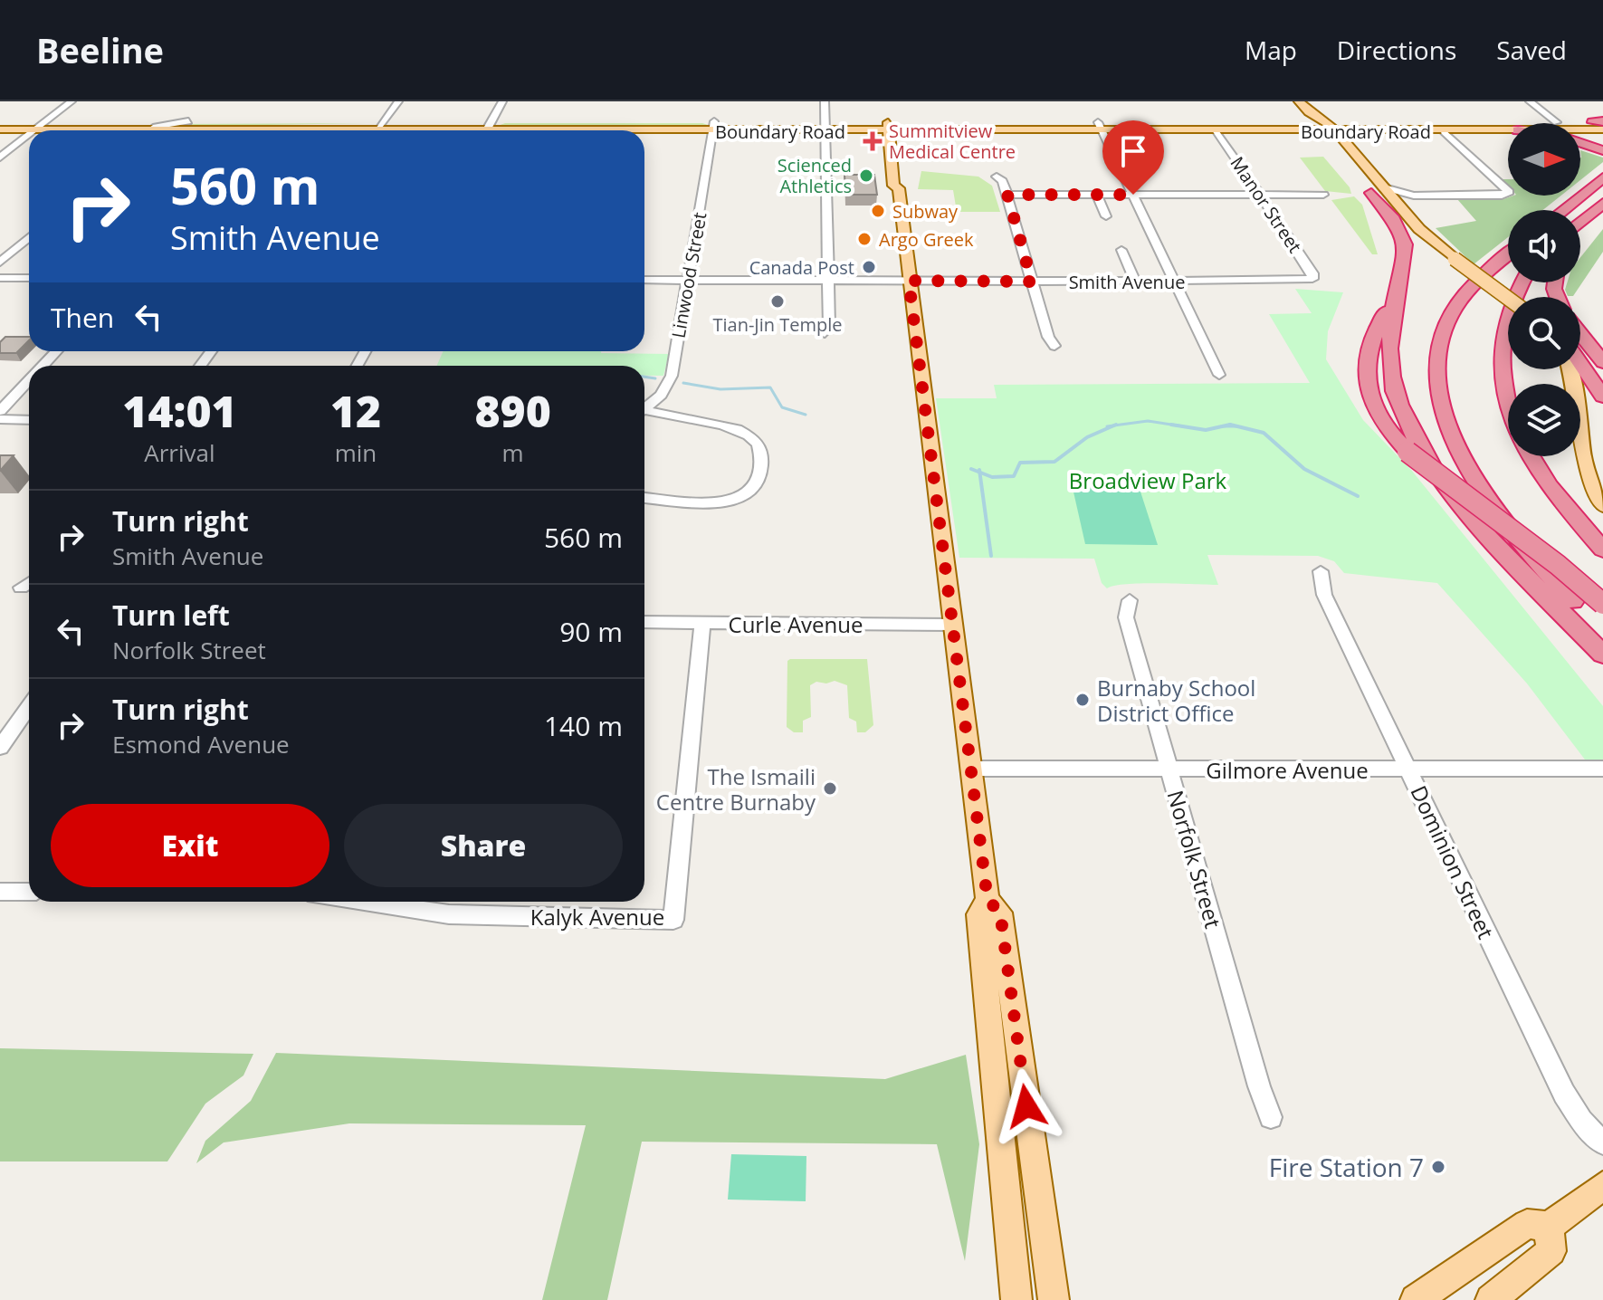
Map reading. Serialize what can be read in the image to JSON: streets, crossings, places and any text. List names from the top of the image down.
{
  "streets": {
    "main road": ["Boundary Road"],
    "street": [
      "Manor Street",
      "Linwood Street",
      "Smith Avenue",
      "Curle Avenue",
      "Gilmore Avenue",
      "Norfolk Street",
      "Dominion Street",
      "Kalyk Avenue"
    ]
  },
  "crossings": [
    ["Boundary Road", "Manor Street"],
    ["Boundary Road", "Linwood Street"],
    ["Manor Street", "Smith Avenue"],
    ["Linwood Street", "Smith Avenue"],
    ["Curle Avenue", "Kalyk Avenue"],
    ["Gilmore Avenue", "Norfolk Street"],
    ["Gilmore Avenue", "Dominion Street"]
  ],
  "parks": ["Broadview Park"],
  "places": {
    "health": ["Summitview Medical Centre"],
    "other": [
      "Scienced Athletics",
      "Subway",
      "Argo Greek",
      "Canada Post",
      "Tian-Jin Temple",
      "Burnaby School District Office",
      "The Ismaili Centre Burnaby",
      "Fire Station 7"
    ]
  },
  "north": "right",
  "page": {
    "header": "Beeline",
    "nav": ["Map", "Directions", "Saved"],
    "turn": ["560 m", "Smith Avenue"],
    "then": "Then",
    "eta": [
      "14:01",
      "Arrival",
      "12",
      "min",
      "890",
      "m"
    ],
    "list": [
      {
        "name": "Turn right",
        "note": "Smith Avenue",
        "value": "560 m"
      },
      {
        "name": "Turn left",
        "note": "Norfolk Street",
        "value": "90 m"
      },
      {
        "name": "Turn right",
        "note": "Esmond Avenue",
        "value": "140 m"
      }
    ],
    "buttons": ["Exit", "Share"]
  }
}
